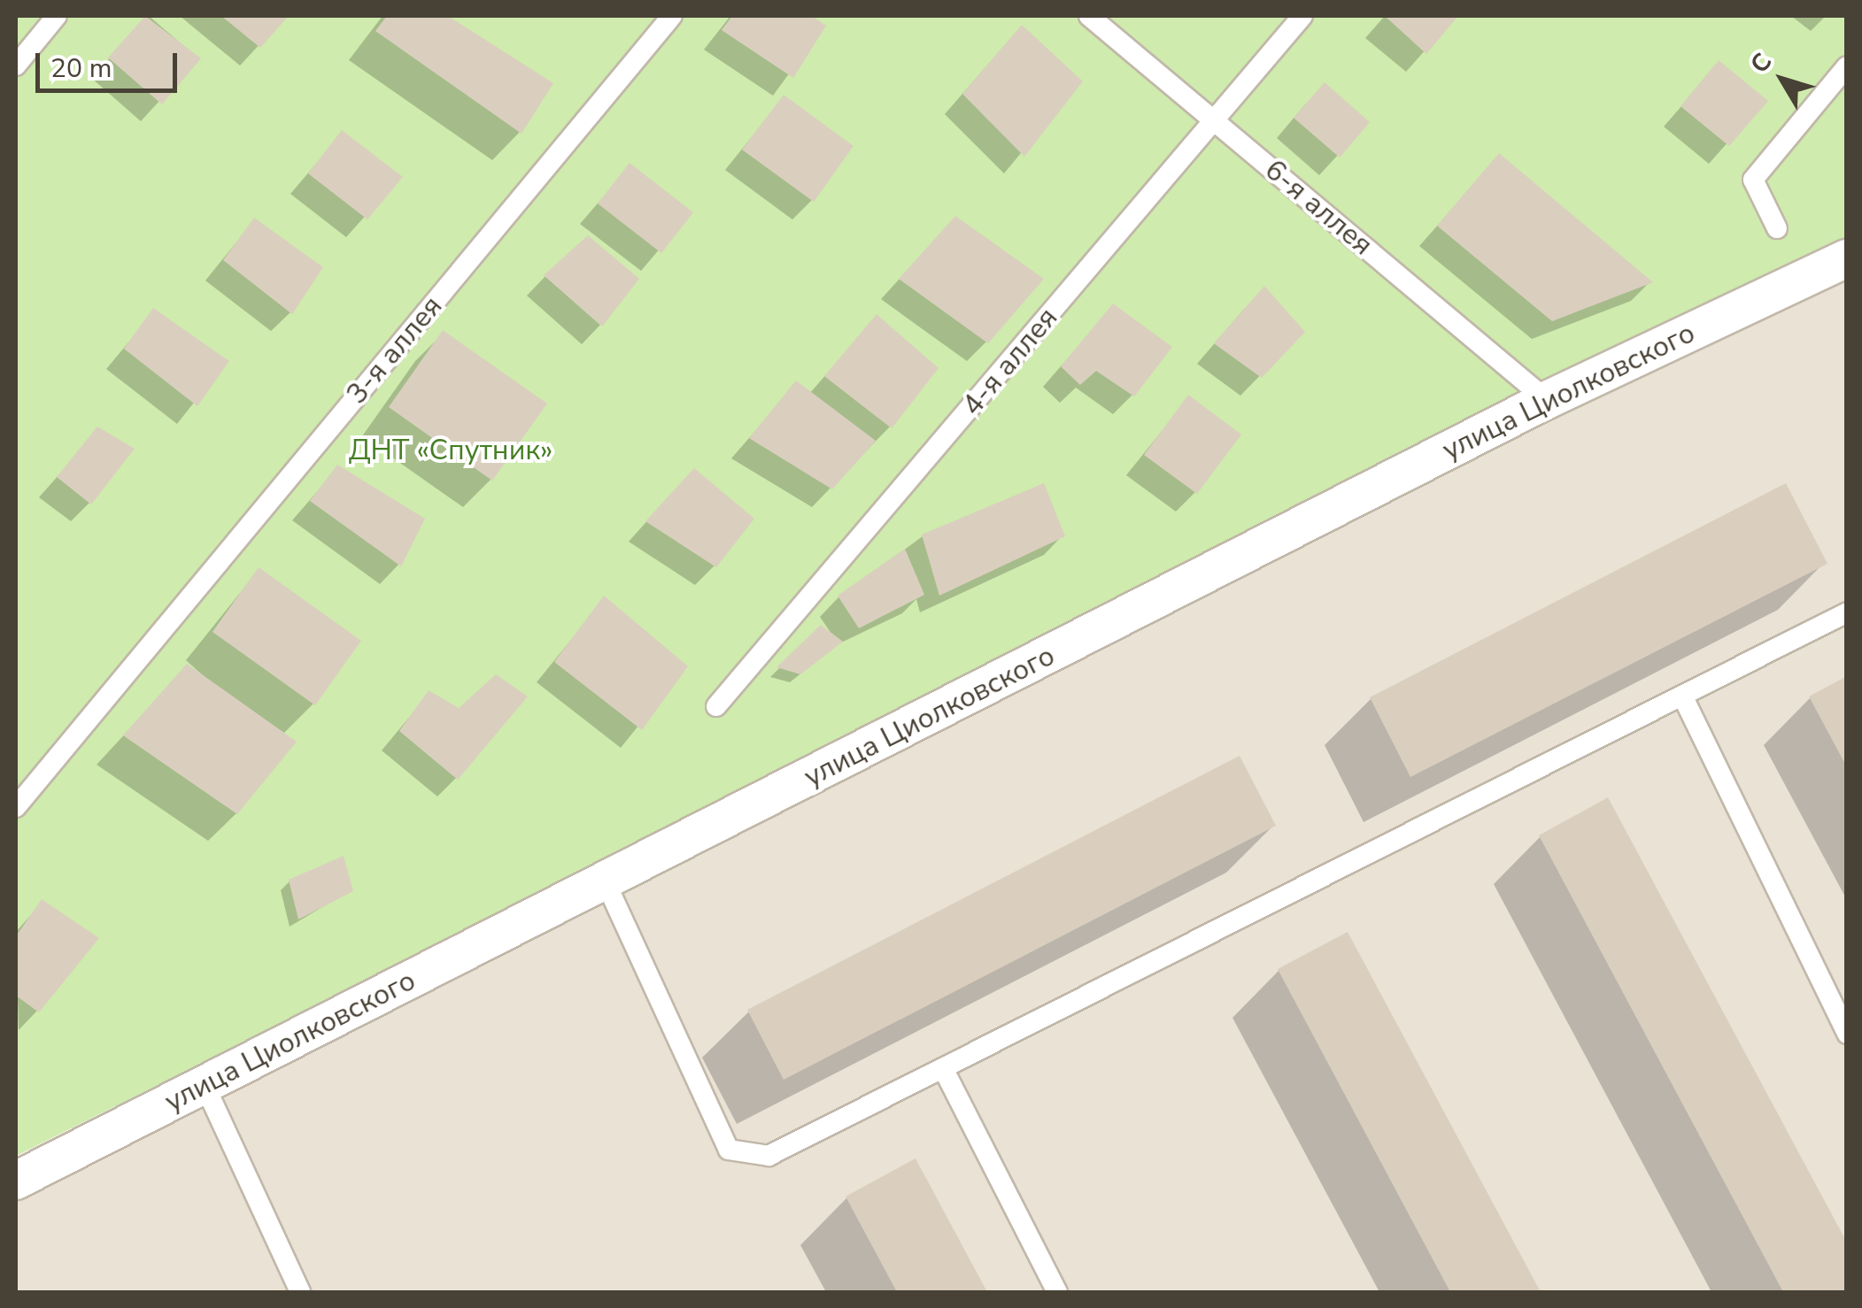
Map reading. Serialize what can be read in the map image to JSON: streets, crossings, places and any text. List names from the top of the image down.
{
  "streets": {
    "street": ["улица Циолковского"],
    "lane": ["6-я аллея", "3-я аллея", "4-я аллея"]
  },
  "crossings": [
    ["6-я аллея", "4-я аллея"],
    ["6-я аллея", "улица Циолковского"]
  ],
  "parks": ["ДНТ «Спутник»"],
  "scale_bar": "20 m",
  "north": "top left"
}
